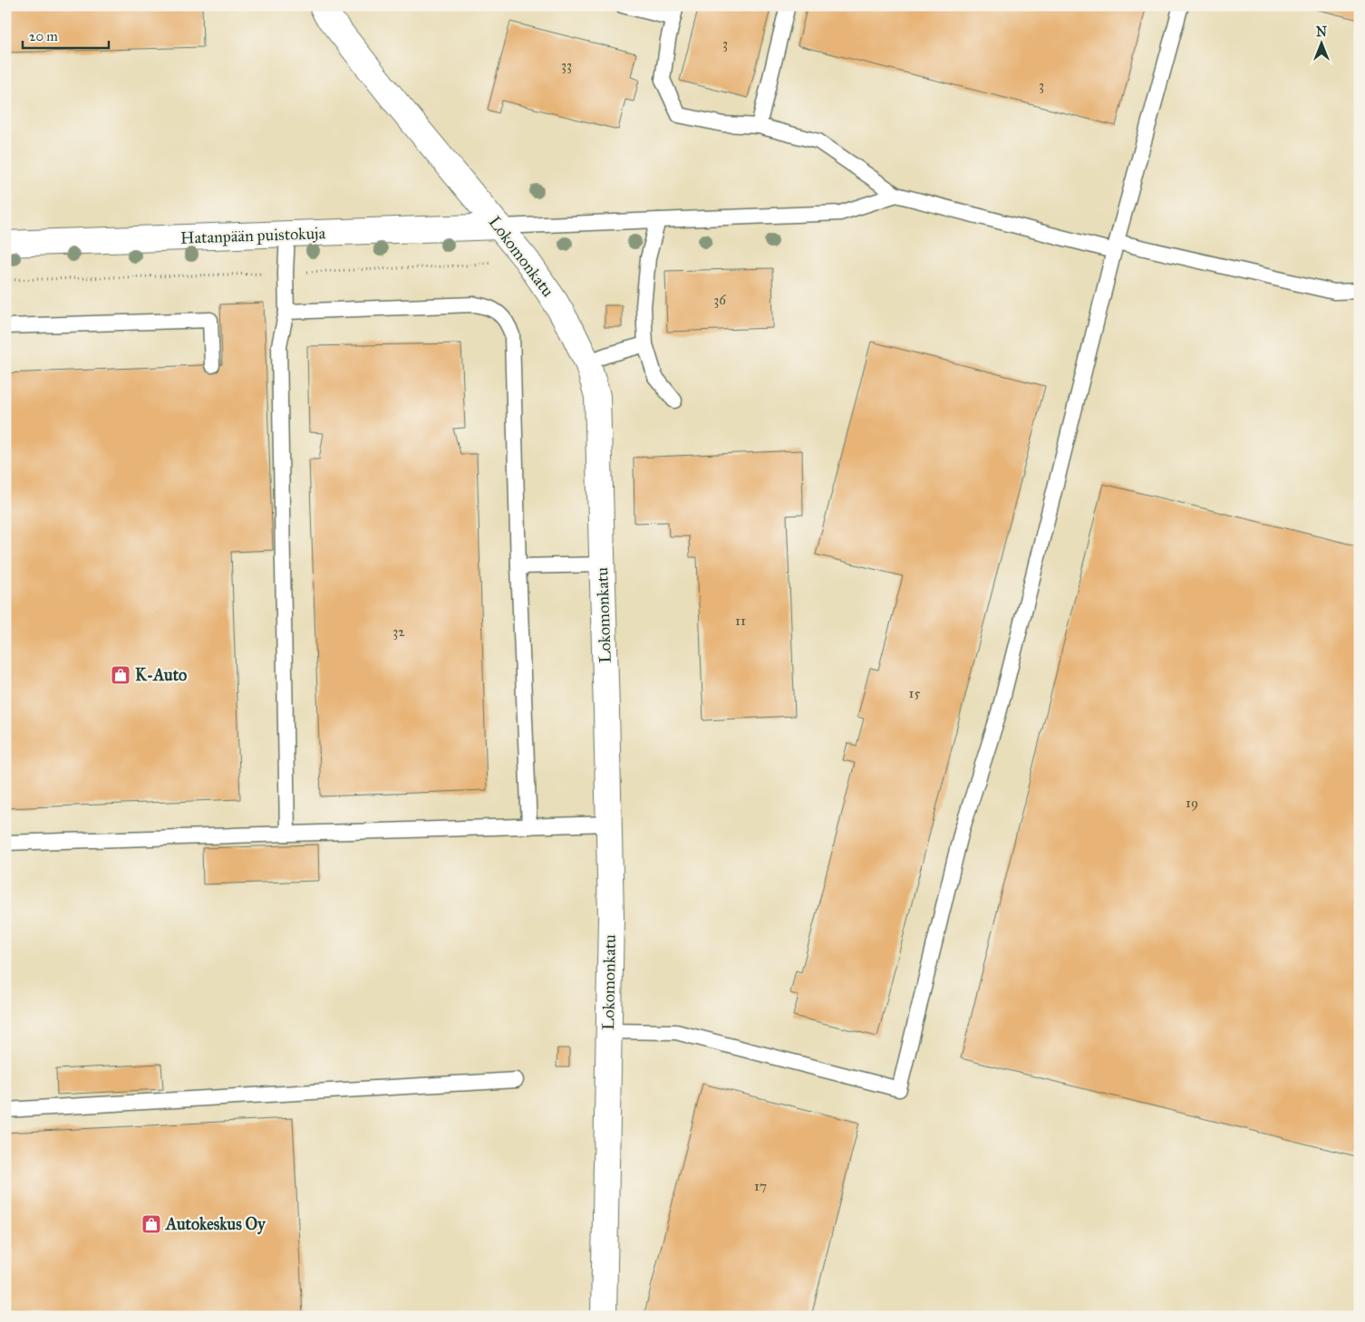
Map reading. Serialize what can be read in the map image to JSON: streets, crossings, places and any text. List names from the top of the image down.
{
  "streets": {
    "street": ["Hatanpään puistokuja", "Lokomonkatu"]
  },
  "crossings": [
    ["Hatanpään puistokuja", "Lokomonkatu"]
  ],
  "places": {
    "shop": ["K-Auto", "Autokeskus Oy"]
  },
  "house_numbers": [
    "3",
    "33",
    "3",
    "36",
    "11",
    "32",
    "15",
    "19",
    "17"
  ],
  "scale_bar": "20 m",
  "north": "top"
}
